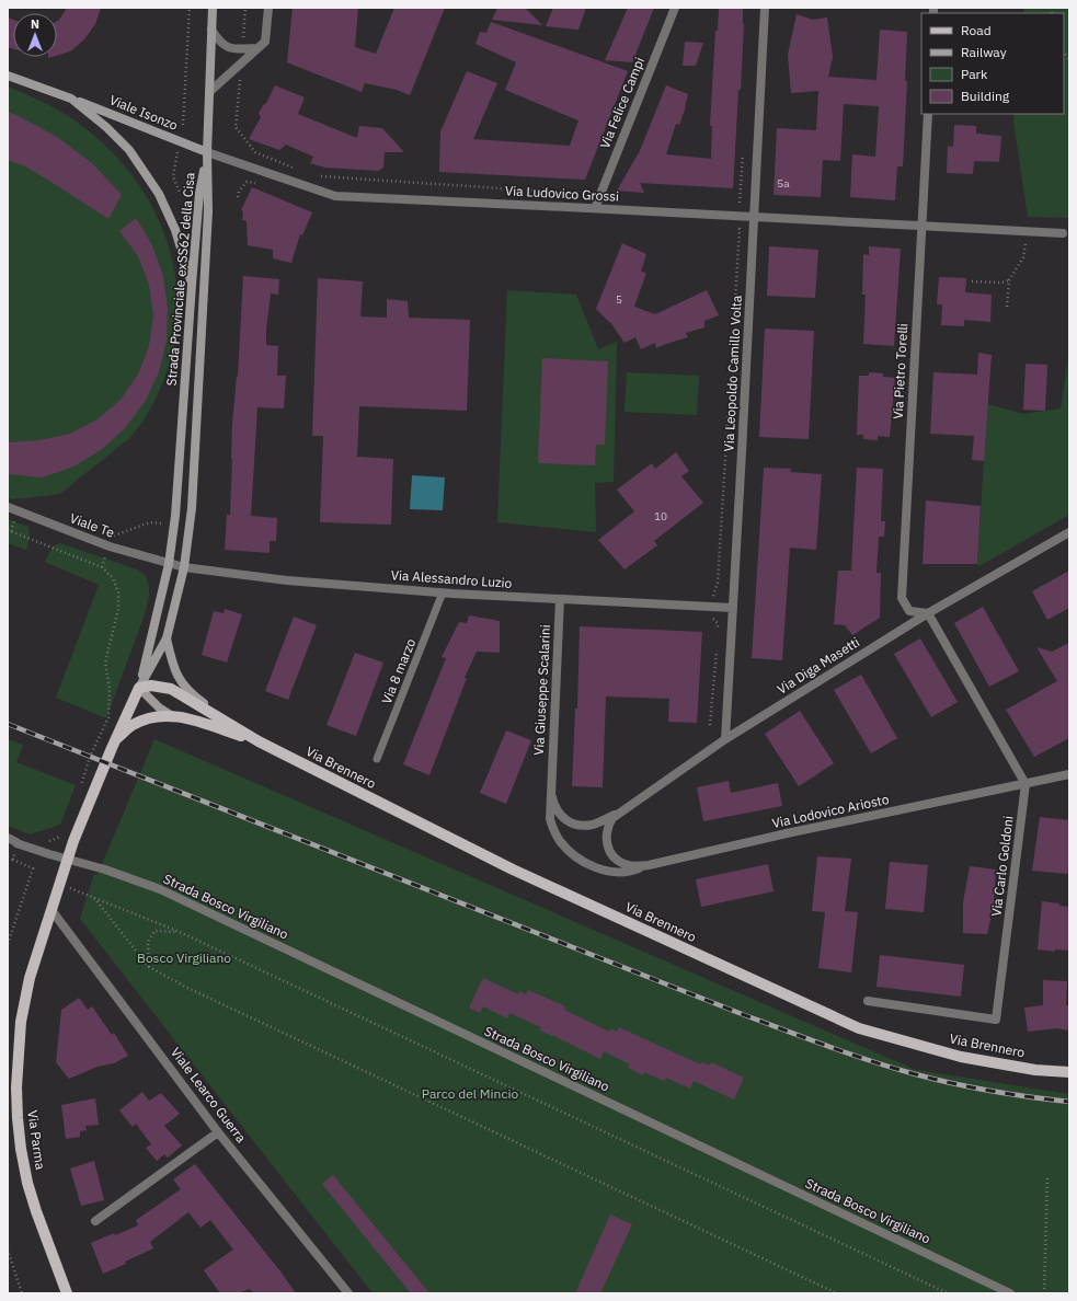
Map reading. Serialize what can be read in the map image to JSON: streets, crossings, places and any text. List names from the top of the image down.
{
  "streets": {
    "main road": [
      "Viale Isonzo",
      "Strada Provinciale exSS62 della Cisa",
      "Via Brennero",
      "Via Parma"
    ],
    "street": [
      "Via Felice Campi",
      "Via Ludovico Grossi",
      "Via Pietro Torelli",
      "Via Leopoldo Camillo Volta",
      "Viale Te",
      "Via Alessandro Luzio",
      "Via Diga Masetti",
      "Via Giuseppe Scalarini",
      "Via Lodovico Ariosto",
      "Via Carlo Goldoni",
      "Strada Bosco Virgiliano",
      "Viale Learco Guerra"
    ],
    "lane": ["Via 8 marzo"]
  },
  "crossings": [
    ["Via Felice Campi", "Via Ludovico Grossi"],
    ["Viale Isonzo", "Via Ludovico Grossi"],
    ["Viale Isonzo", "Strada Provinciale exSS62 della Cisa"],
    ["Via Ludovico Grossi", "Strada Provinciale exSS62 della Cisa"],
    ["Via Ludovico Grossi", "Via Pietro Torelli"],
    ["Via Ludovico Grossi", "Via Leopoldo Camillo Volta"],
    ["Strada Provinciale exSS62 della Cisa", "Viale Te"],
    ["Strada Provinciale exSS62 della Cisa", "Via Alessandro Luzio"],
    ["Strada Provinciale exSS62 della Cisa", "Via Brennero"],
    ["Strada Provinciale exSS62 della Cisa", "Via Parma"],
    ["Via Pietro Torelli", "Via Diga Masetti"],
    ["Via Leopoldo Camillo Volta", "Via Alessandro Luzio"],
    ["Via Leopoldo Camillo Volta", "Via Diga Masetti"],
    ["Viale Te", "Via Alessandro Luzio"],
    ["Via Alessandro Luzio", "Via 8 marzo"],
    ["Via Alessandro Luzio", "Via Giuseppe Scalarini"],
    ["Via Diga Masetti", "Via Lodovico Ariosto"],
    ["Via Brennero", "Via Parma"],
    ["Via Lodovico Ariosto", "Via Carlo Goldoni"],
    ["Strada Bosco Virgiliano", "Via Parma"],
    ["Viale Learco Guerra", "Via Parma"]
  ],
  "parks": ["Bosco Virgiliano", "Parco del Mincio"],
  "house_numbers": ["5a", "5", "10"],
  "legend": [
    "Road",
    "Railway",
    "Park",
    "Building"
  ],
  "north": "top"
}
